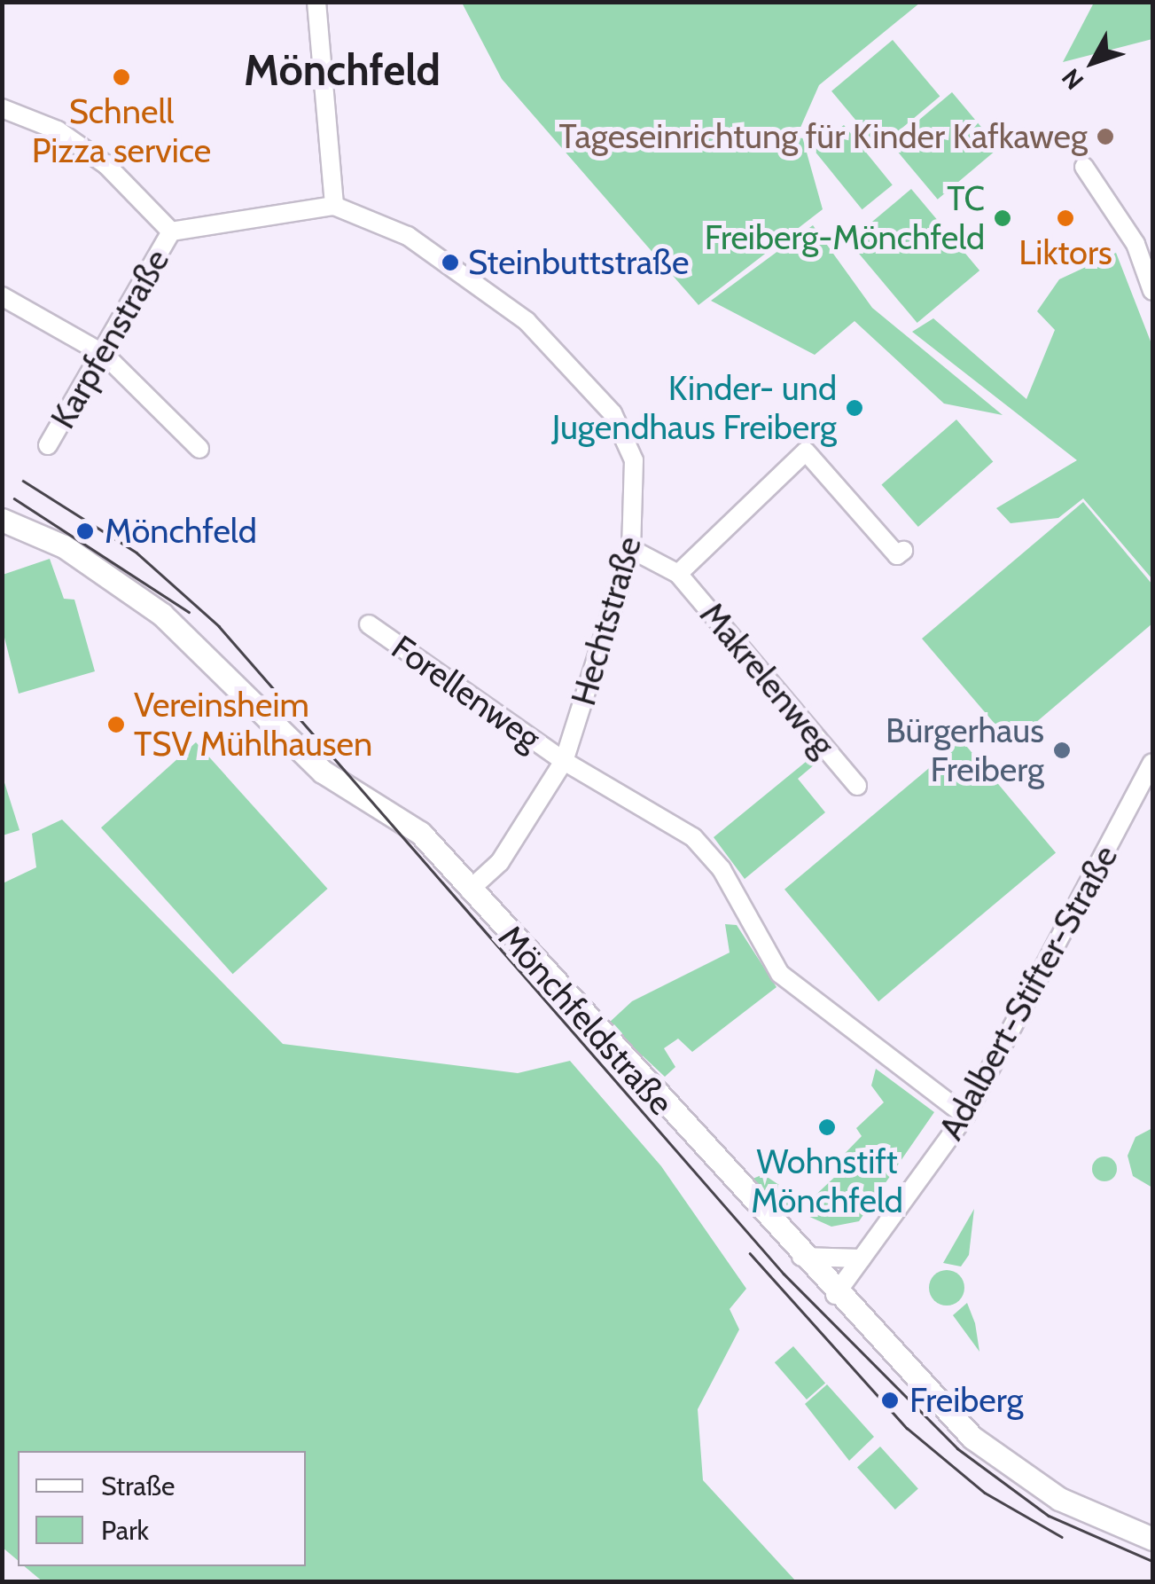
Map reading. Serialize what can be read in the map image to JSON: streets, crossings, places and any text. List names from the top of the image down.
{
  "streets": {
    "main road": ["Mönchfeldstraße"],
    "street": [
      "Karpfenstraße",
      "Hechtstraße",
      "Makrelenweg",
      "Forellenweg",
      "Adalbert-Stifter-Straße"
    ]
  },
  "crossings": [
    ["Hechtstraße", "Makrelenweg"],
    ["Hechtstraße", "Forellenweg"],
    ["Hechtstraße", "Mönchfeldstraße"],
    ["Forellenweg", "Adalbert-Stifter-Straße"],
    ["Adalbert-Stifter-Straße", "Mönchfeldstraße"]
  ],
  "districts": ["Mönchfeld"],
  "places": [
    "Schnell Pizza service",
    "Tageseinrichtung für Kinder Kafkaweg",
    "TC Freiberg-Mönchfeld",
    "Liktors",
    "Steinbuttstraße",
    "Kinder- und Jugendhaus Freiberg",
    "Mönchfeld",
    "Vereinsheim TSV Mühlhausen",
    "Bürgerhaus Freiberg",
    "Wohnstift Mönchfeld",
    "Freiberg"
  ],
  "legend": ["Straße", "Park"],
  "north": "bottom left"
}
